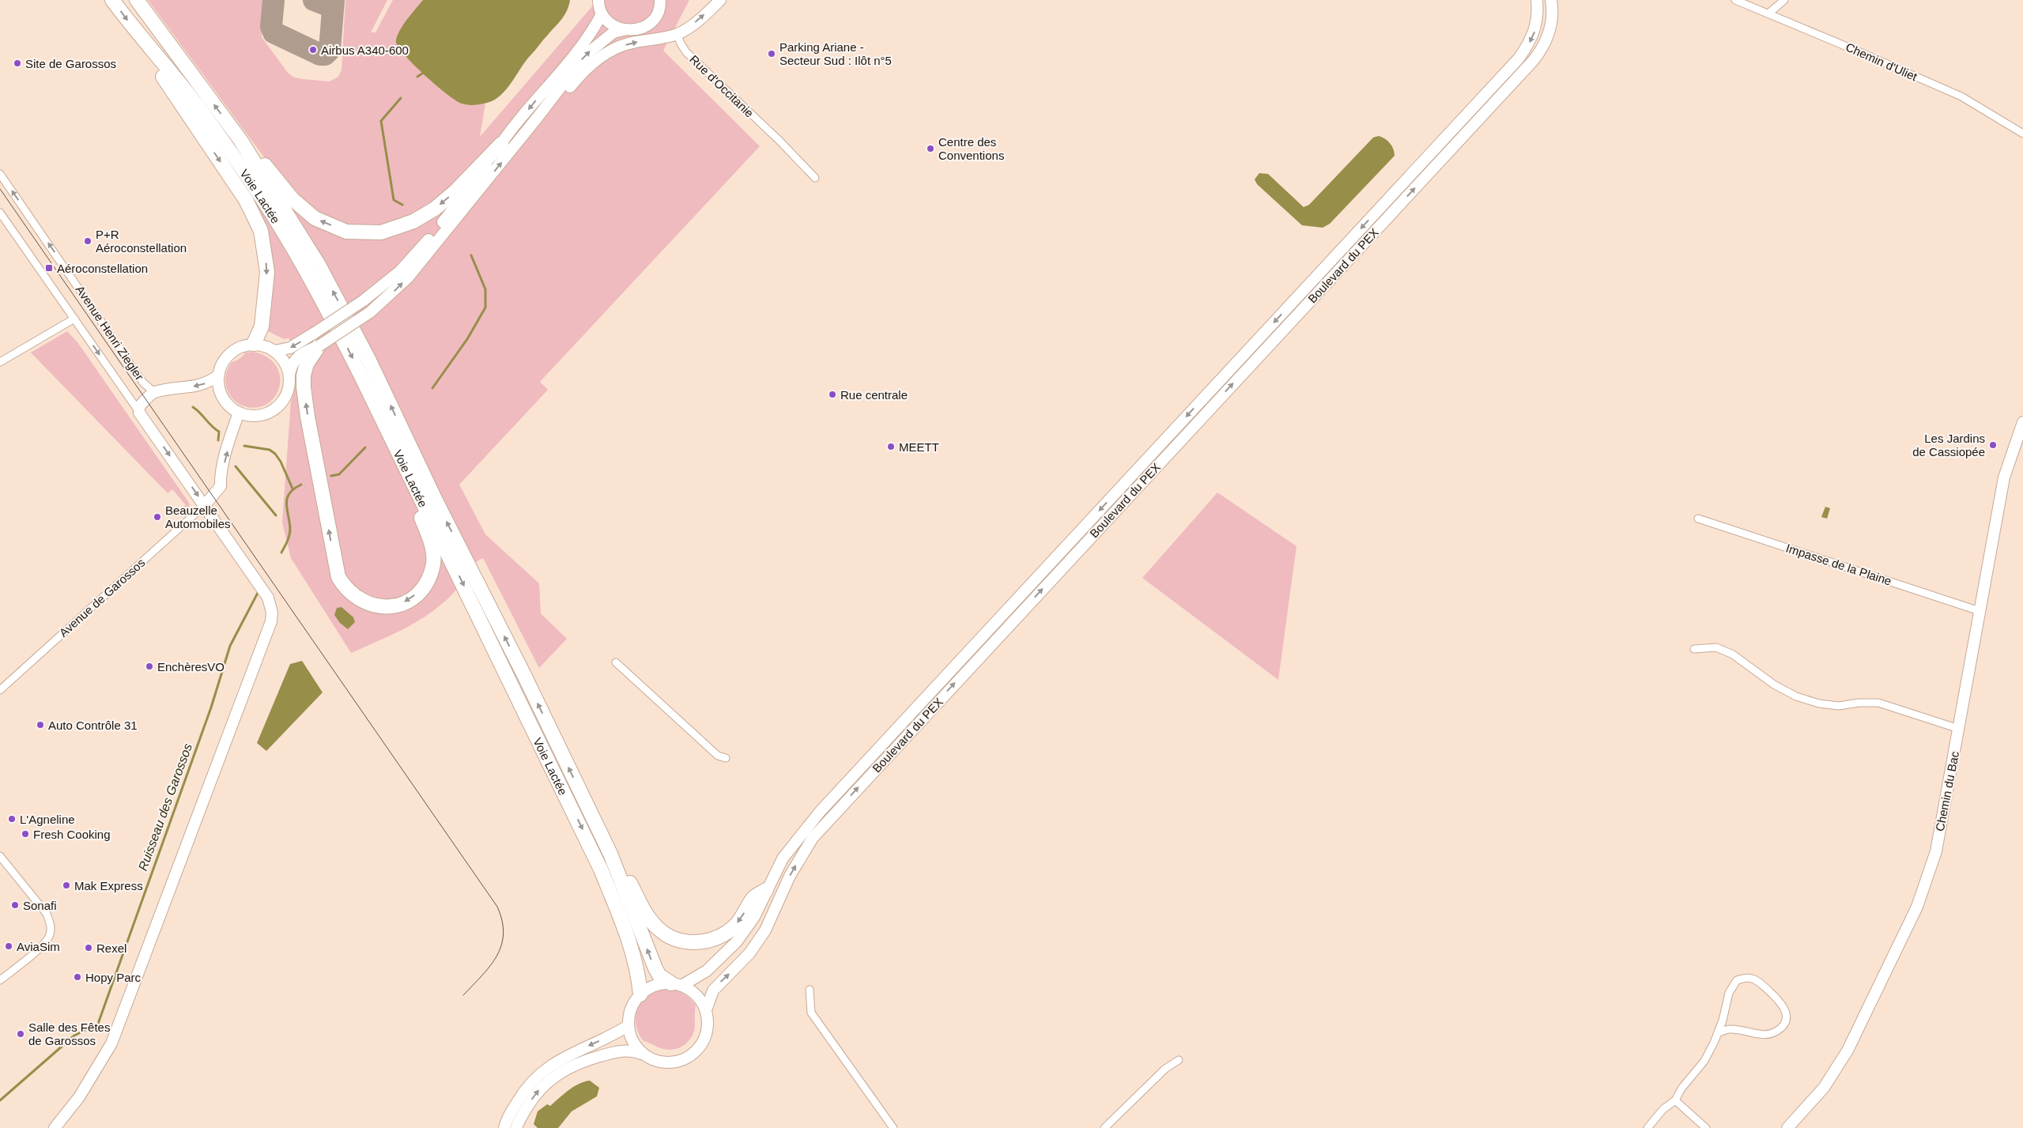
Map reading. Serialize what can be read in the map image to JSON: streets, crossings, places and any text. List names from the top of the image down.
{
  "streets": {
    "highway": ["Voie Lactée"],
    "main road": ["Boulevard du PEX", "Chemin du Bac"],
    "street": [
      "Chemin d'Uliet",
      "Rue d'Occitanie",
      "Avenue Henri Ziegler",
      "Impasse de la Plaine",
      "Avenue de Garossos"
    ]
  },
  "crossings": [
    ["Voie Lactée", "Boulevard du PEX"],
    ["Impasse de la Plaine", "Chemin du Bac"]
  ],
  "water": ["Ruisseau des Garossos"],
  "places": {
    "other": [
      "Airbus A340-600",
      "Parking Ariane - Secteur Sud : Ilôt n°5",
      "Site de Garossos",
      "Centre des Conventions",
      "P+R Aéroconstellation",
      "Rue centrale",
      "Les Jardins de Cassiopée",
      "MEETT",
      "Beauzelle Automobiles",
      "EnchèresVO",
      "Auto Contrôle 31",
      "L'Agneline",
      "Fresh Cooking",
      "Mak Express",
      "Sonafi",
      "AviaSim",
      "Rexel",
      "Hopy Parc",
      "Salle des Fêtes de Garossos"
    ],
    "transit": ["Aéroconstellation"]
  }
}
